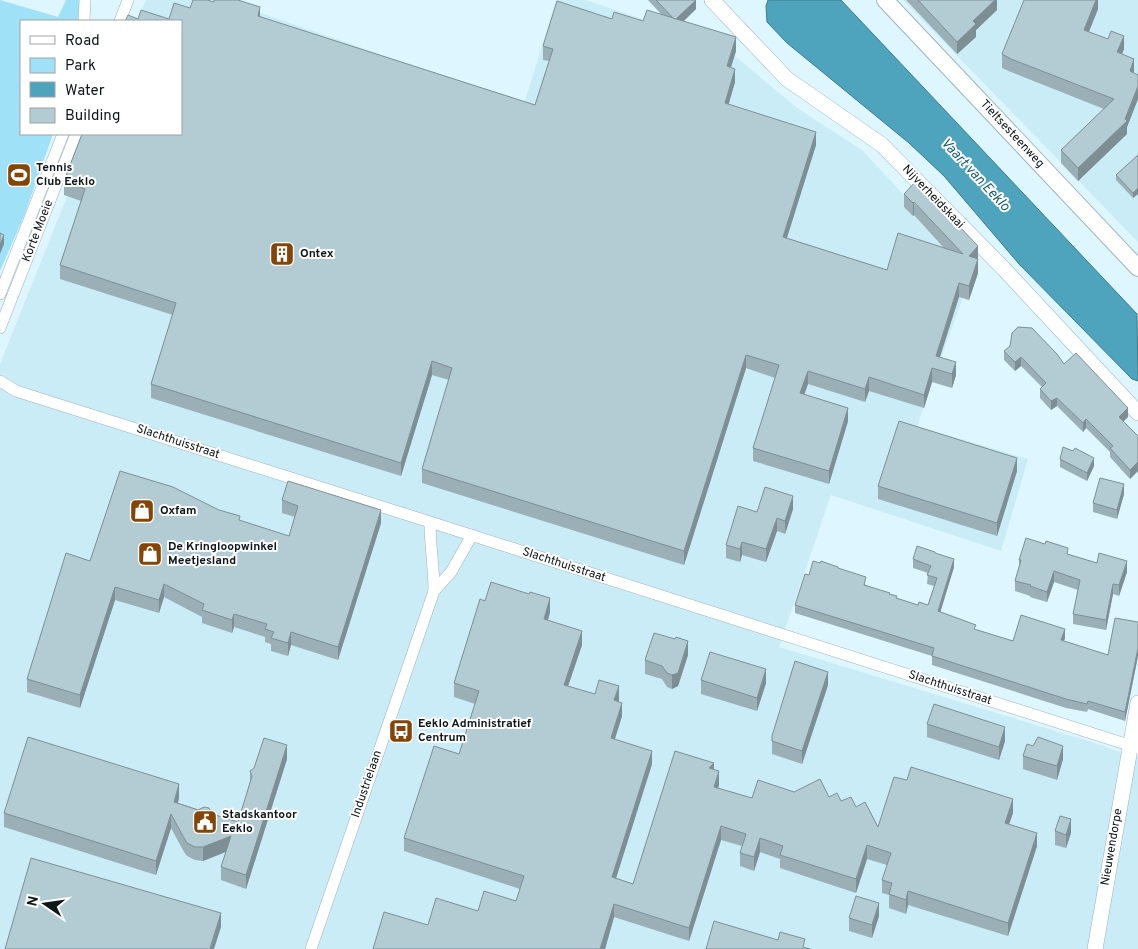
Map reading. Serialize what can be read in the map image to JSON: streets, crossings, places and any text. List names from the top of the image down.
{
  "streets": {
    "main road": ["Tieltsesteenweg"],
    "street": [
      "Nijverheidskaai",
      "Korte Moeie",
      "Slachthuisstraat",
      "Industrielaan",
      "Nieuwendorpe"
    ]
  },
  "crossings": [
    ["Slachthuisstraat", "Industrielaan"],
    ["Slachthuisstraat", "Nieuwendorpe"]
  ],
  "water": ["Vaart van Eeklo"],
  "places": {
    "sports": ["Tennis Club Eeklo"],
    "building": ["Ontex"],
    "shop": ["Oxfam", "De Kringloopwinkel Meetjesland"],
    "bus stop": ["Eeklo Administratief Centrum"],
    "public building": ["Stadskantoor Eeklo"]
  },
  "legend": [
    "Road",
    "Park",
    "Water",
    "Building"
  ],
  "north": "left"
}
